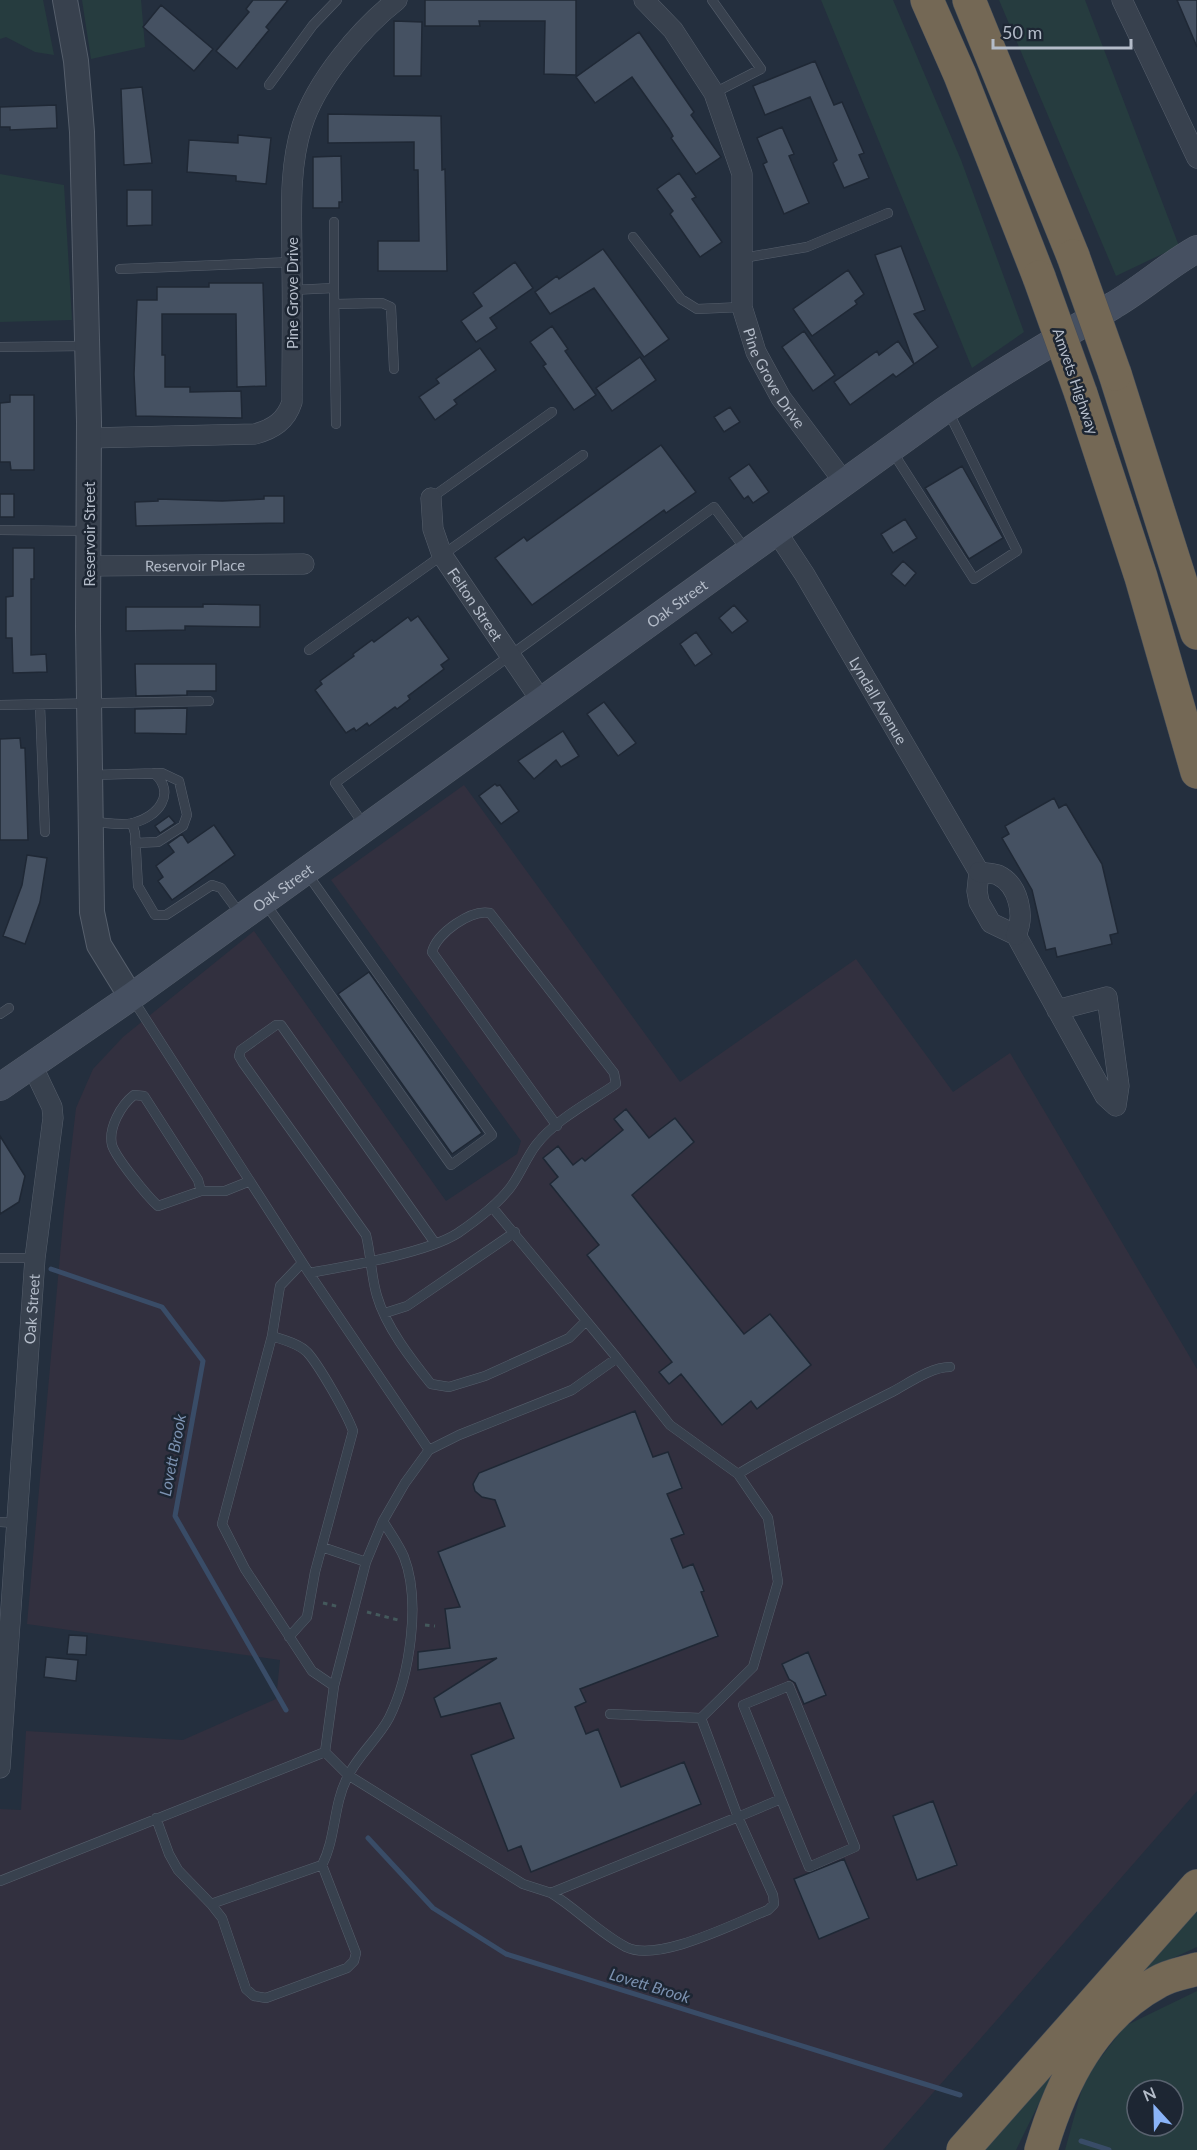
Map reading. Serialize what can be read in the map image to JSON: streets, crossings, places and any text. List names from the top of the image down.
{
  "streets": {
    "highway": ["Amvets Highway"],
    "main road": ["Oak Street"],
    "street": [
      "Pine Grove Drive",
      "Reservoir Street",
      "Reservoir Place",
      "Felton Street",
      "Lyndall Avenue"
    ]
  },
  "crossings": [
    ["Pine Grove Drive", "Reservoir Street"],
    ["Pine Grove Drive", "Oak Street"],
    ["Reservoir Street", "Reservoir Place"],
    ["Reservoir Street", "Oak Street"],
    ["Oak Street", "Felton Street"],
    ["Oak Street", "Lyndall Avenue"]
  ],
  "water": ["Lovett Brook"],
  "scale_bar": "50 m",
  "north": "top"
}
